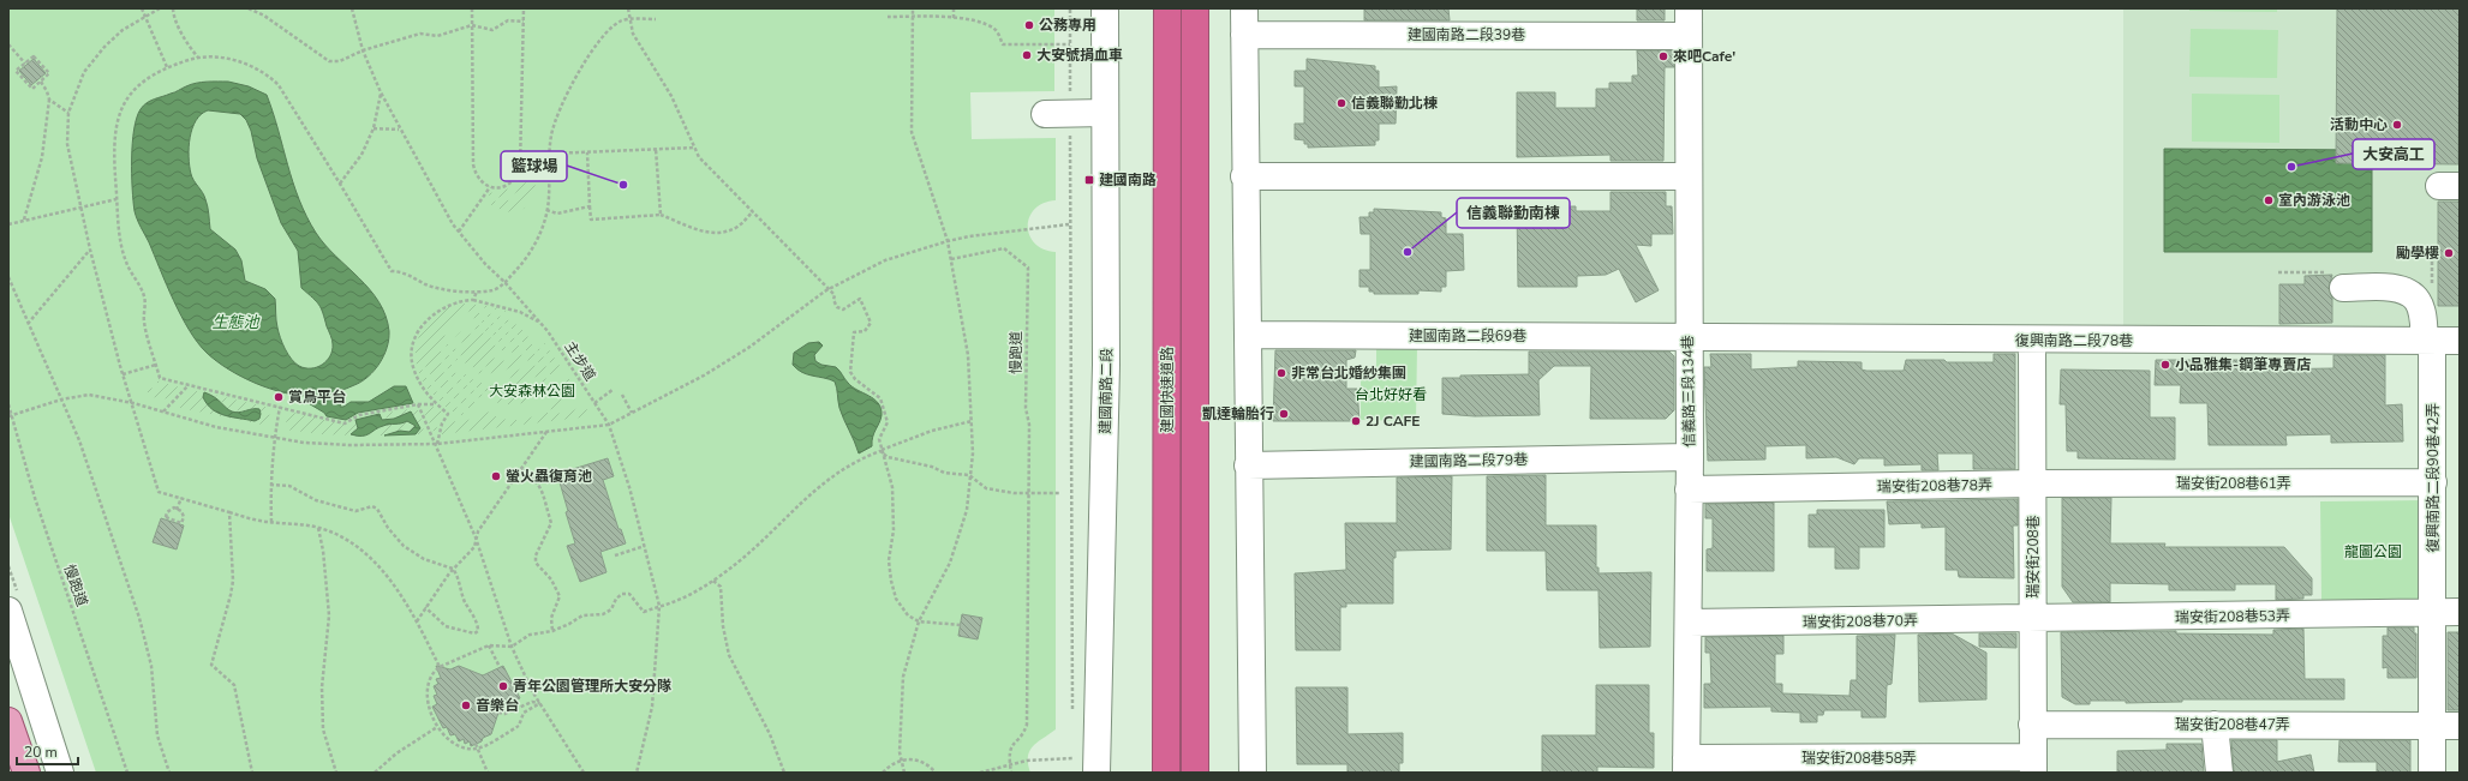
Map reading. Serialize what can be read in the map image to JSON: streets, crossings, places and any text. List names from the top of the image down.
{
  "streets": {
    "highway": ["建國快速道路"],
    "street": [
      "建國南路二段39巷",
      "建國南路二段69巷",
      "復興南路二段78巷",
      "建國南路二段",
      "信義路三段134巷",
      "建國南路二段79巷",
      "復興南路二段90巷42弄",
      "瑞安街208巷61弄",
      "瑞安街208巷78弄",
      "瑞安街208巷",
      "瑞安街208巷53弄",
      "瑞安街208巷70弄",
      "瑞安街208巷47弄",
      "瑞安街208巷58弄"
    ],
    "path": ["慢跑道", "主步道"]
  },
  "crossings": [
    ["建國南路二段39巷", "信義路三段134巷"],
    ["建國南路二段69巷", "復興南路二段78巷"],
    ["建國南路二段69巷", "信義路三段134巷"],
    ["復興南路二段78巷", "信義路三段134巷"],
    ["復興南路二段78巷", "復興南路二段90巷42弄"],
    ["復興南路二段78巷", "瑞安街208巷"],
    ["信義路三段134巷", "建國南路二段79巷"],
    ["信義路三段134巷", "瑞安街208巷78弄"],
    ["信義路三段134巷", "瑞安街208巷70弄"],
    ["信義路三段134巷", "瑞安街208巷58弄"],
    ["復興南路二段90巷42弄", "瑞安街208巷61弄"],
    ["復興南路二段90巷42弄", "瑞安街208巷53弄"],
    ["復興南路二段90巷42弄", "瑞安街208巷47弄"],
    ["瑞安街208巷61弄", "瑞安街208巷78弄"],
    ["瑞安街208巷61弄", "瑞安街208巷"],
    ["瑞安街208巷78弄", "瑞安街208巷"],
    ["瑞安街208巷", "瑞安街208巷53弄"],
    ["瑞安街208巷", "瑞安街208巷70弄"],
    ["瑞安街208巷", "瑞安街208巷47弄"],
    ["瑞安街208巷", "瑞安街208巷58弄"],
    ["瑞安街208巷53弄", "瑞安街208巷70弄"]
  ],
  "water": ["生態池"],
  "parks": ["大安森林公園", "台北好好看", "龍圖公園"],
  "places": {
    "other": [
      "公務專用",
      "大安號捐血車",
      "來吧Cafe'",
      "信義聯勤北棟",
      "活動中心",
      "大安高工",
      "籃球場",
      "室內游泳池",
      "信義聯勤南棟",
      "勵學樓",
      "小品雅集-鋼筆專賣店",
      "非常台北婚紗集團",
      "賞鳥平台",
      "凱達輪胎行",
      "2J CAFE",
      "螢火蟲復育池",
      "青年公園管理所大安分隊",
      "音樂台"
    ],
    "transit": ["建國南路"]
  },
  "scale_bar": "20 m"
}
